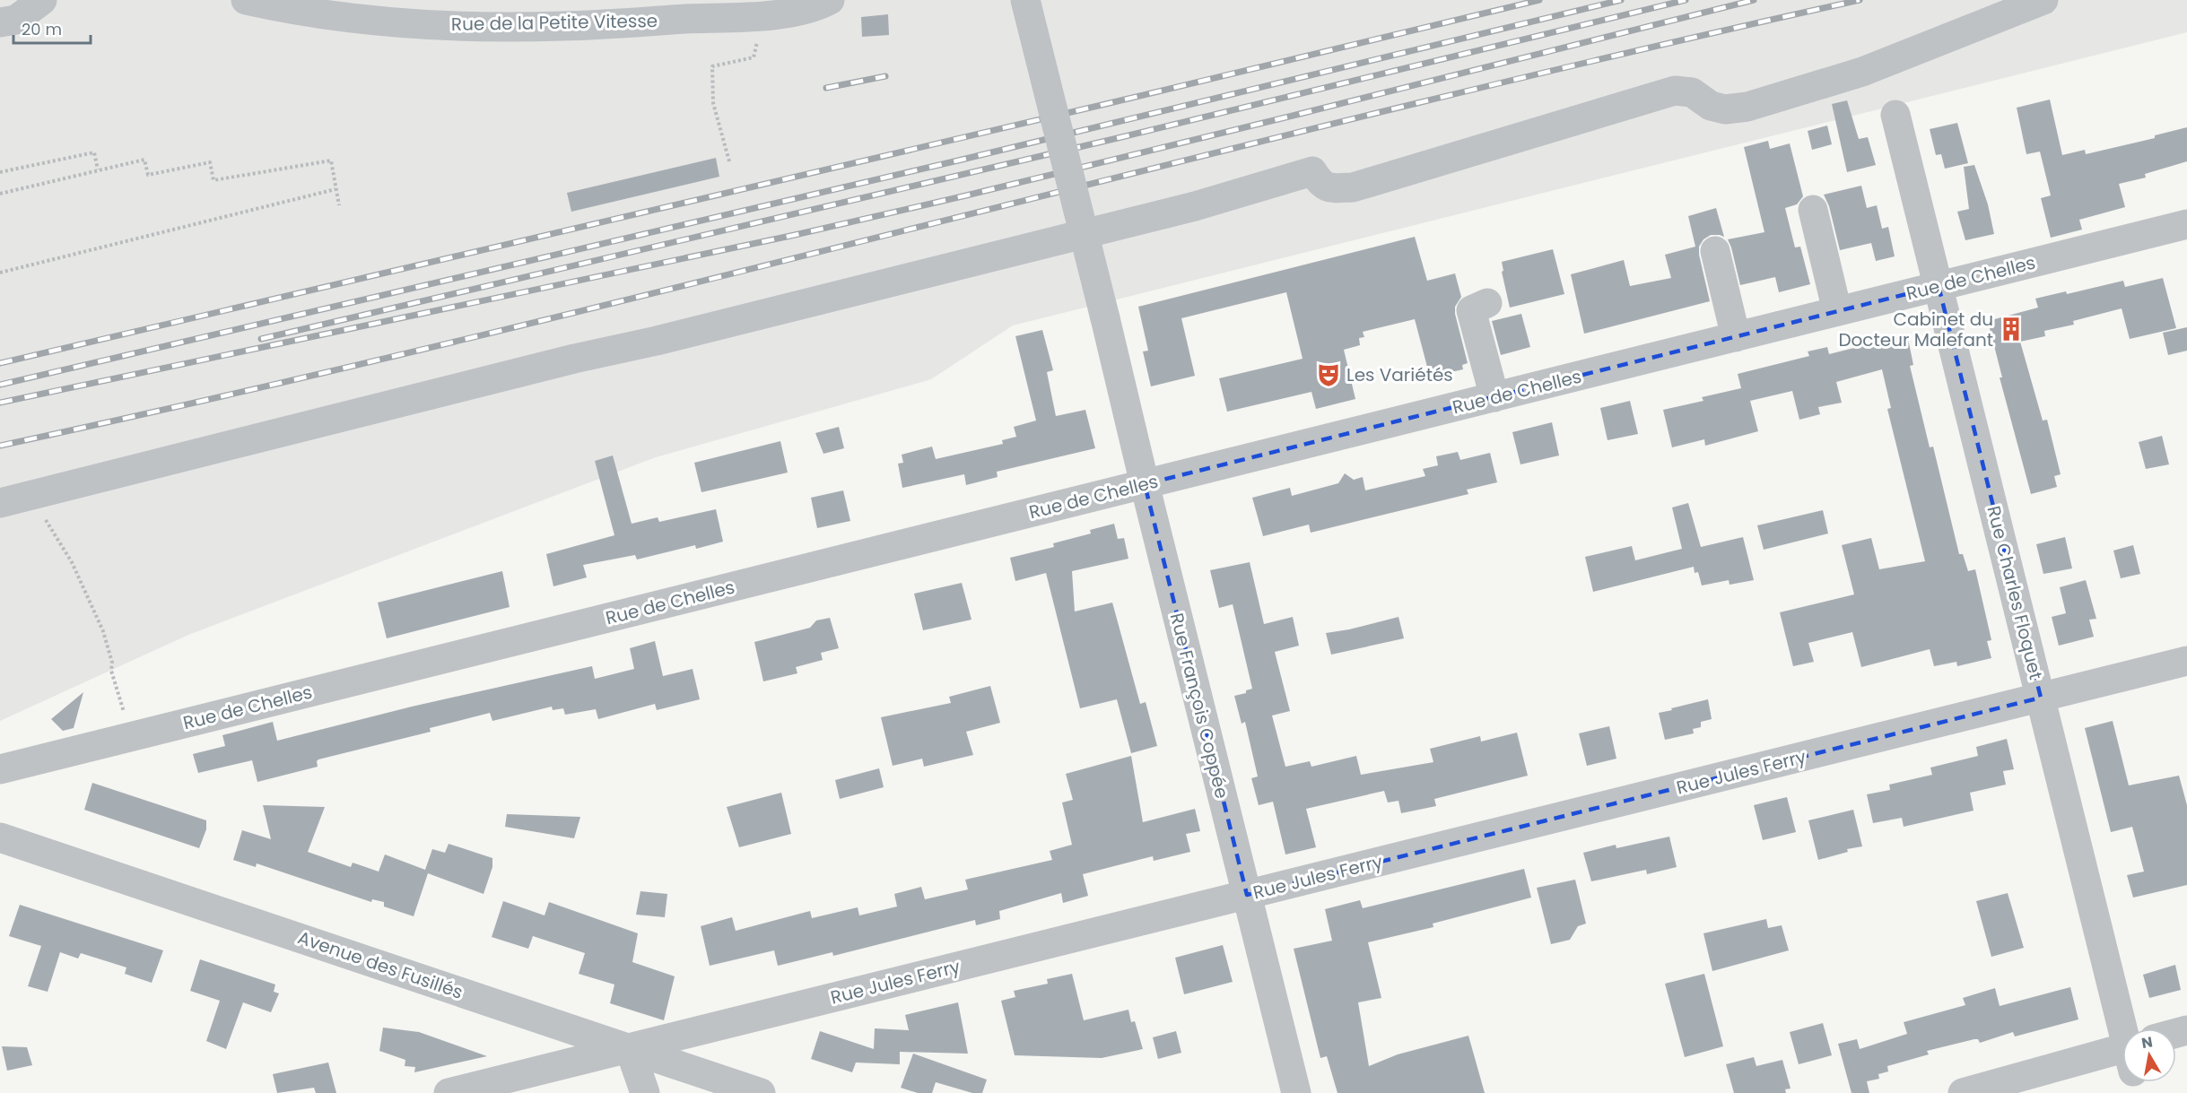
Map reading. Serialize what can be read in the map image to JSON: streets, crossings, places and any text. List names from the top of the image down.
{
  "streets": {
    "street": [
      "Rue de la Petite Vitesse",
      "Rue de Chelles",
      "Rue Charles Floquet",
      "Rue François Coppée",
      "Rue Jules Ferry",
      "Avenue des Fusillés"
    ]
  },
  "crossings": [
    ["Rue de Chelles", "Rue Charles Floquet"],
    ["Rue de Chelles", "Rue François Coppée"],
    ["Rue Charles Floquet", "Rue Jules Ferry"],
    ["Rue François Coppée", "Rue Jules Ferry"],
    ["Rue Jules Ferry", "Avenue des Fusillés"]
  ],
  "places": {
    "building": ["Cabinet du Docteur Malefant"],
    "theatre": ["Les Variétés"]
  },
  "scale_bar": "20 m",
  "north": "top"
}
